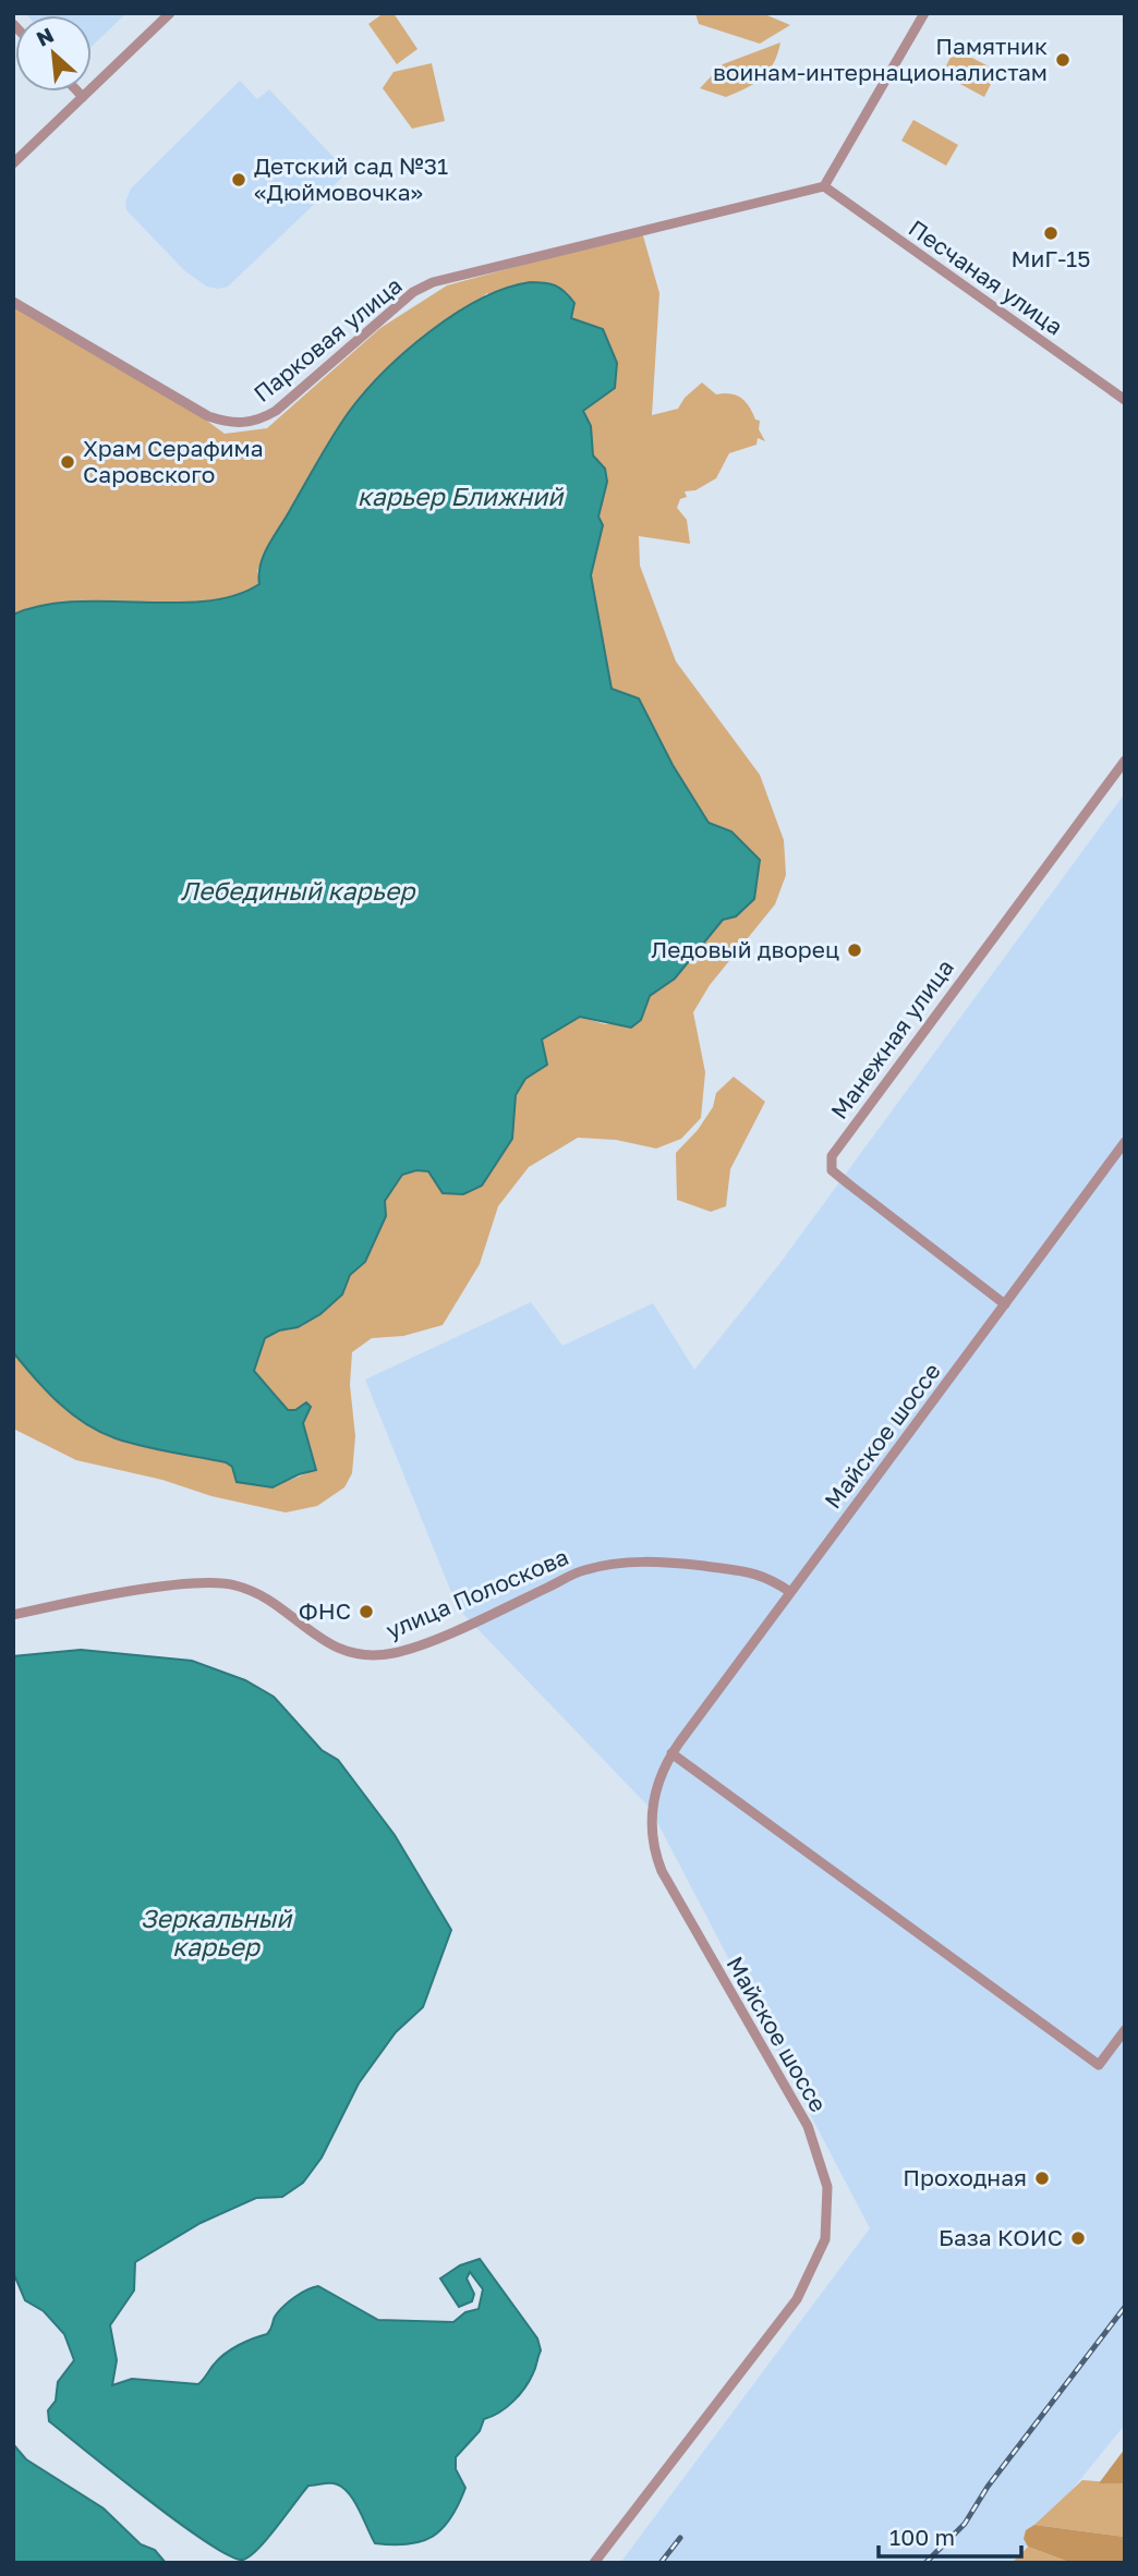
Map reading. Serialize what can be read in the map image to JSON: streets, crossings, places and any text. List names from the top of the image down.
{
  "streets": {
    "street": [
      "Песчаная улица",
      "Парковая улица",
      "Манежная улица",
      "Майское шоссе",
      "улица Полоскова"
    ]
  },
  "crossings": [
    ["Песчаная улица", "Парковая улица"],
    ["Манежная улица", "Майское шоссе"],
    ["Майское шоссе", "улица Полоскова"]
  ],
  "water": ["карьер Ближний", "Лебединый карьер", "Зеркальный карьер"],
  "places": [
    "Памятник воинам-интернационалистам",
    "Детский сад №31 «Дюймовочка»",
    "МиГ-15",
    "Храм Серафима Саровского",
    "Ледовый дворец",
    "ФНС",
    "Проходная",
    "База КОИС"
  ],
  "scale_bar": "100 m",
  "north": "top left"
}
